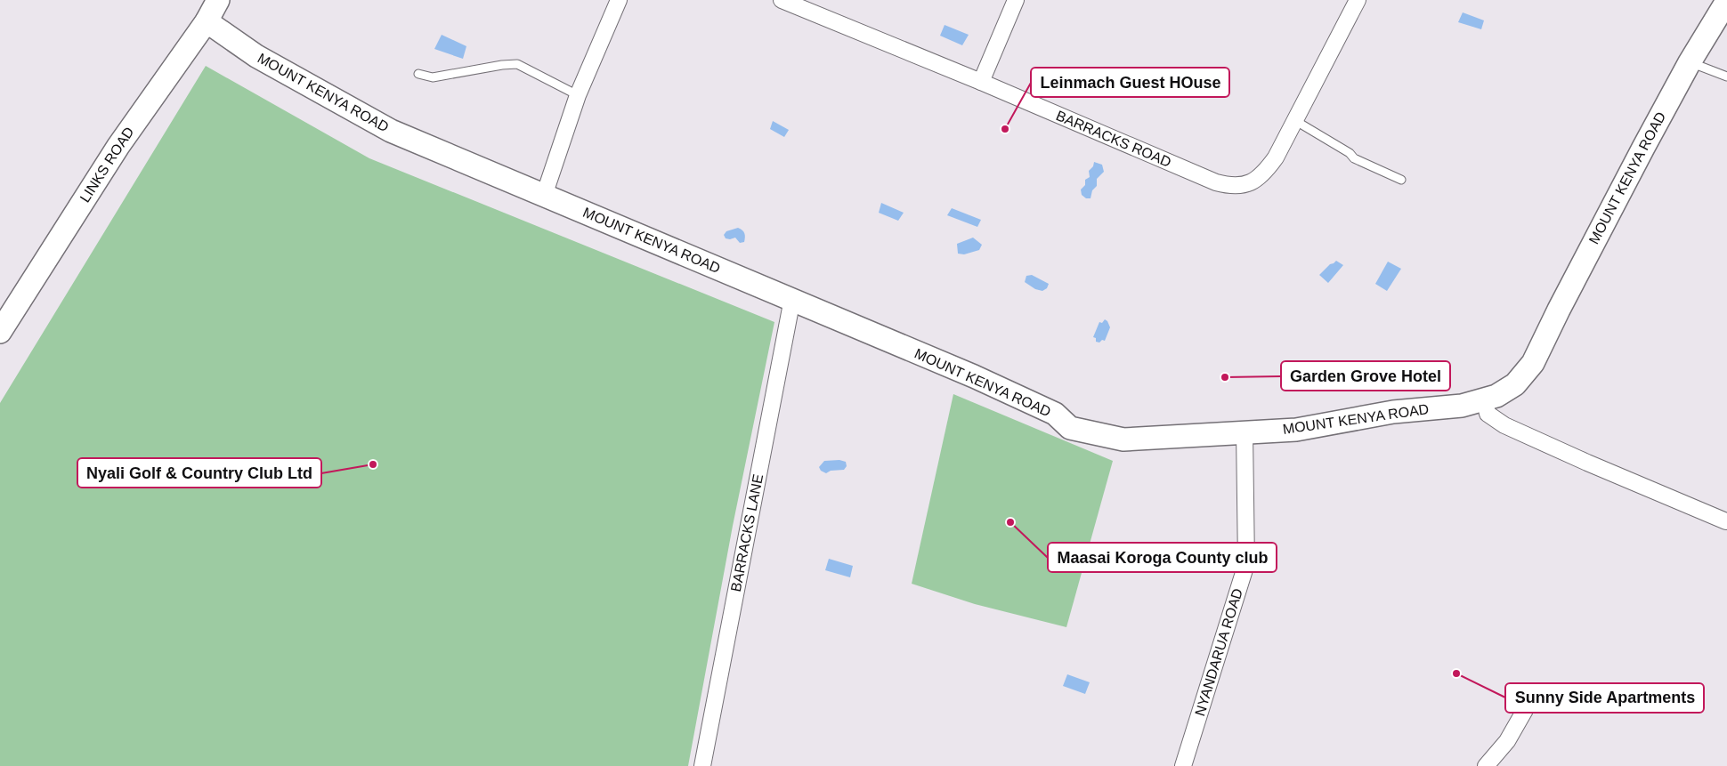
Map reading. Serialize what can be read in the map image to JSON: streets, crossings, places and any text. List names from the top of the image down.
{
  "streets": {
    "main road": ["MOUNT KENYA ROAD", "LINKS ROAD"],
    "street": ["BARRACKS ROAD", "BARRACKS LANE", "NYANDARUA ROAD"]
  },
  "crossings": [
    ["MOUNT KENYA ROAD", "LINKS ROAD"],
    ["MOUNT KENYA ROAD", "BARRACKS LANE"],
    ["MOUNT KENYA ROAD", "NYANDARUA ROAD"]
  ],
  "places": [
    "Leinmach Guest HOuse",
    "Garden Grove Hotel",
    "Nyali Golf & Country Club Ltd",
    "Maasai Koroga County club",
    "Sunny Side Apartments"
  ]
}
